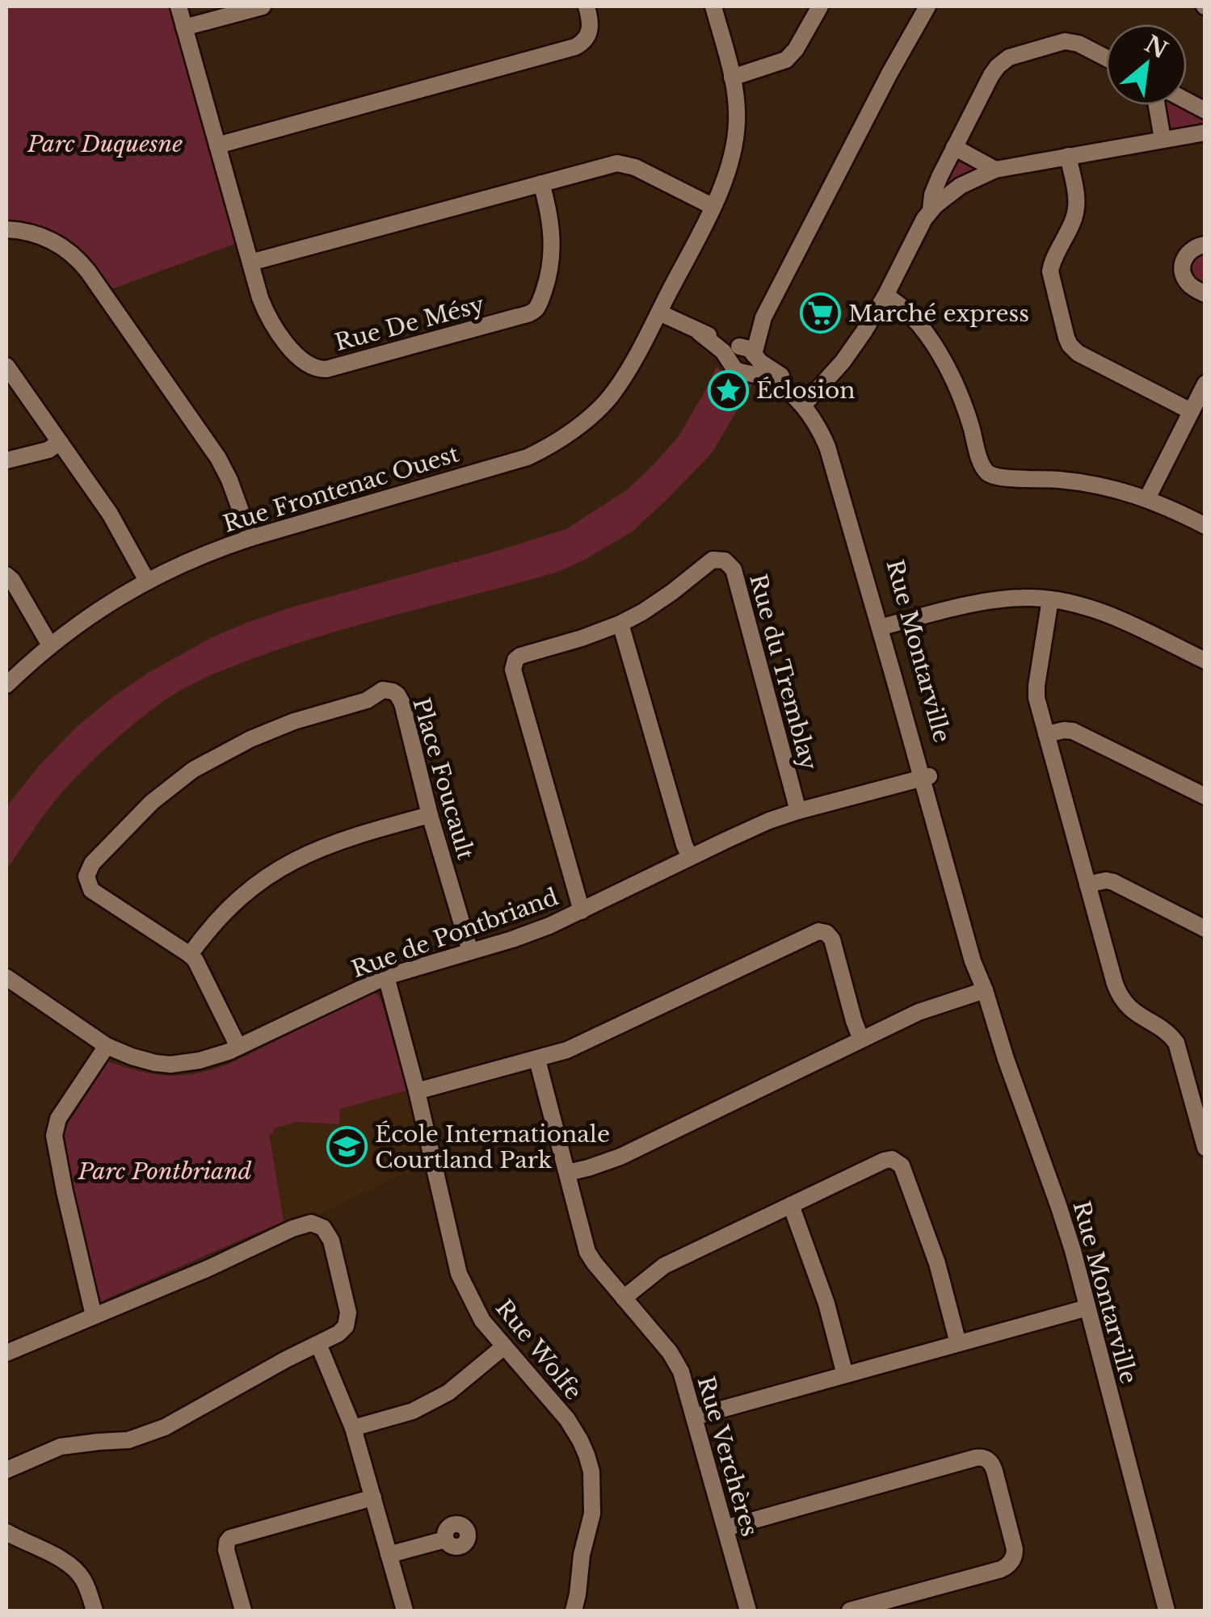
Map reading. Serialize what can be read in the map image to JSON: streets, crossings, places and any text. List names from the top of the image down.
{
  "streets": {
    "street": [
      "Rue De Mésy",
      "Rue Frontenac Ouest",
      "Rue Montarville",
      "Rue du Tremblay",
      "Place Foucault",
      "Rue de Pontbriand",
      "Rue Wolfe",
      "Rue Verchères"
    ]
  },
  "crossings": [
    ["Rue Frontenac Ouest", "Rue Montarville"],
    ["Rue Montarville", "Rue de Pontbriand"],
    ["Rue du Tremblay", "Rue de Pontbriand"],
    ["Place Foucault", "Rue de Pontbriand"],
    ["Rue de Pontbriand", "Rue Wolfe"]
  ],
  "parks": ["Parc Duquesne", "Parc Pontbriand"],
  "places": {
    "supermarket": ["Marché express"],
    "place": ["Éclosion"],
    "school or university": ["École Internationale Courtland Park"]
  },
  "north": "top right"
}
